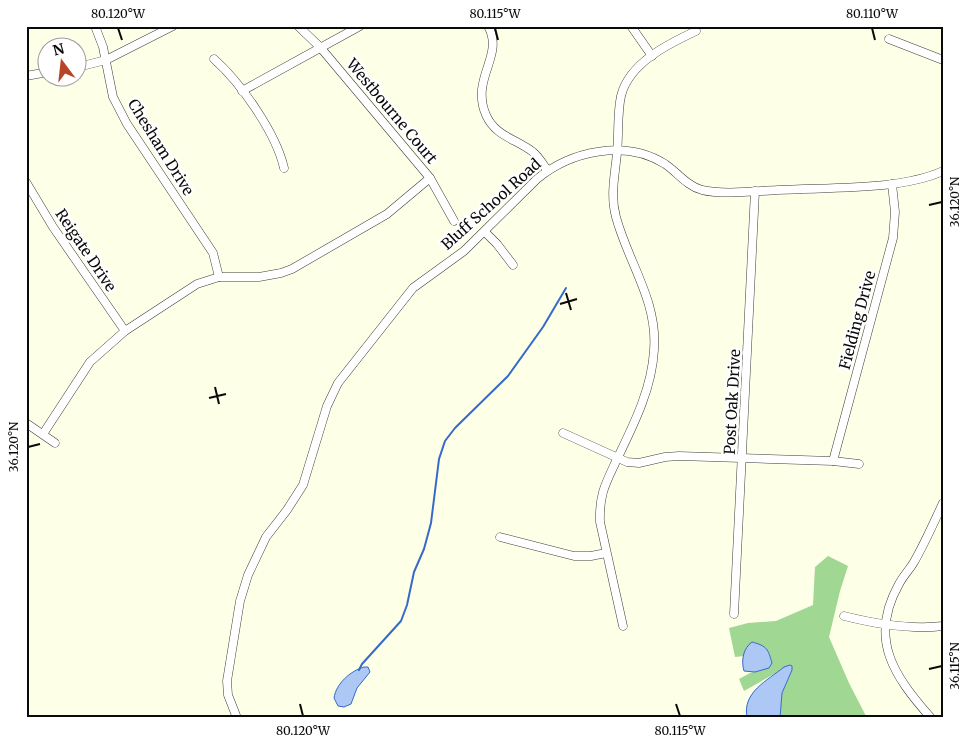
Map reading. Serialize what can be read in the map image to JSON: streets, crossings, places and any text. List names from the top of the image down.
{
  "streets": {
    "street": [
      "Westbourne Court",
      "Chesham Drive",
      "Bluff School Road",
      "Reigate Drive",
      "Fielding Drive",
      "Post Oak Drive"
    ]
  },
  "crossings": [
    ["Bluff School Road", "Fielding Drive"],
    ["Bluff School Road", "Post Oak Drive"]
  ],
  "north": "top",
  "coordinates": [
    "80.120°W",
    "80.115°W",
    "80.110°W",
    "36.120°N",
    "36.115°N"
  ]
}
